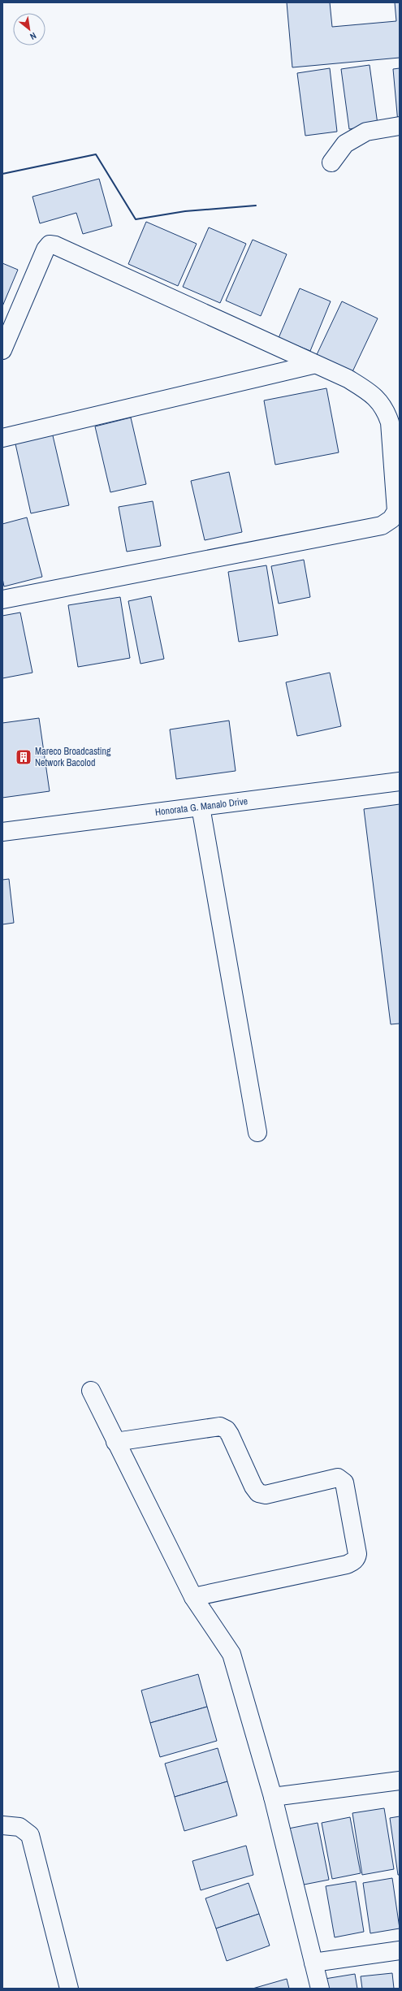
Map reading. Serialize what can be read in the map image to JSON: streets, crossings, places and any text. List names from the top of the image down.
{
  "streets": {
    "street": ["Honorata G. Manalo Drive"]
  },
  "places": {
    "building": ["Mareco Broadcasting Network Bacolod"]
  },
  "north": "bottom right"
}
